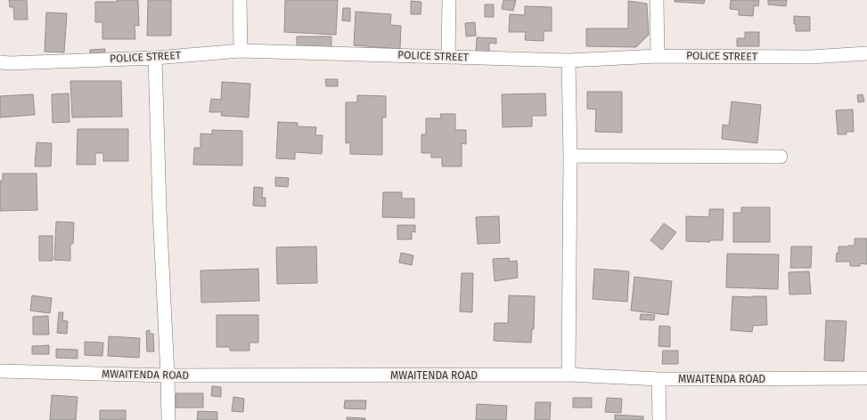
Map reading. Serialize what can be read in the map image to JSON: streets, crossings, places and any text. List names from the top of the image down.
{
  "streets": {
    "street": ["POLICE STREET", "MWAITENDA ROAD"]
  }
}
